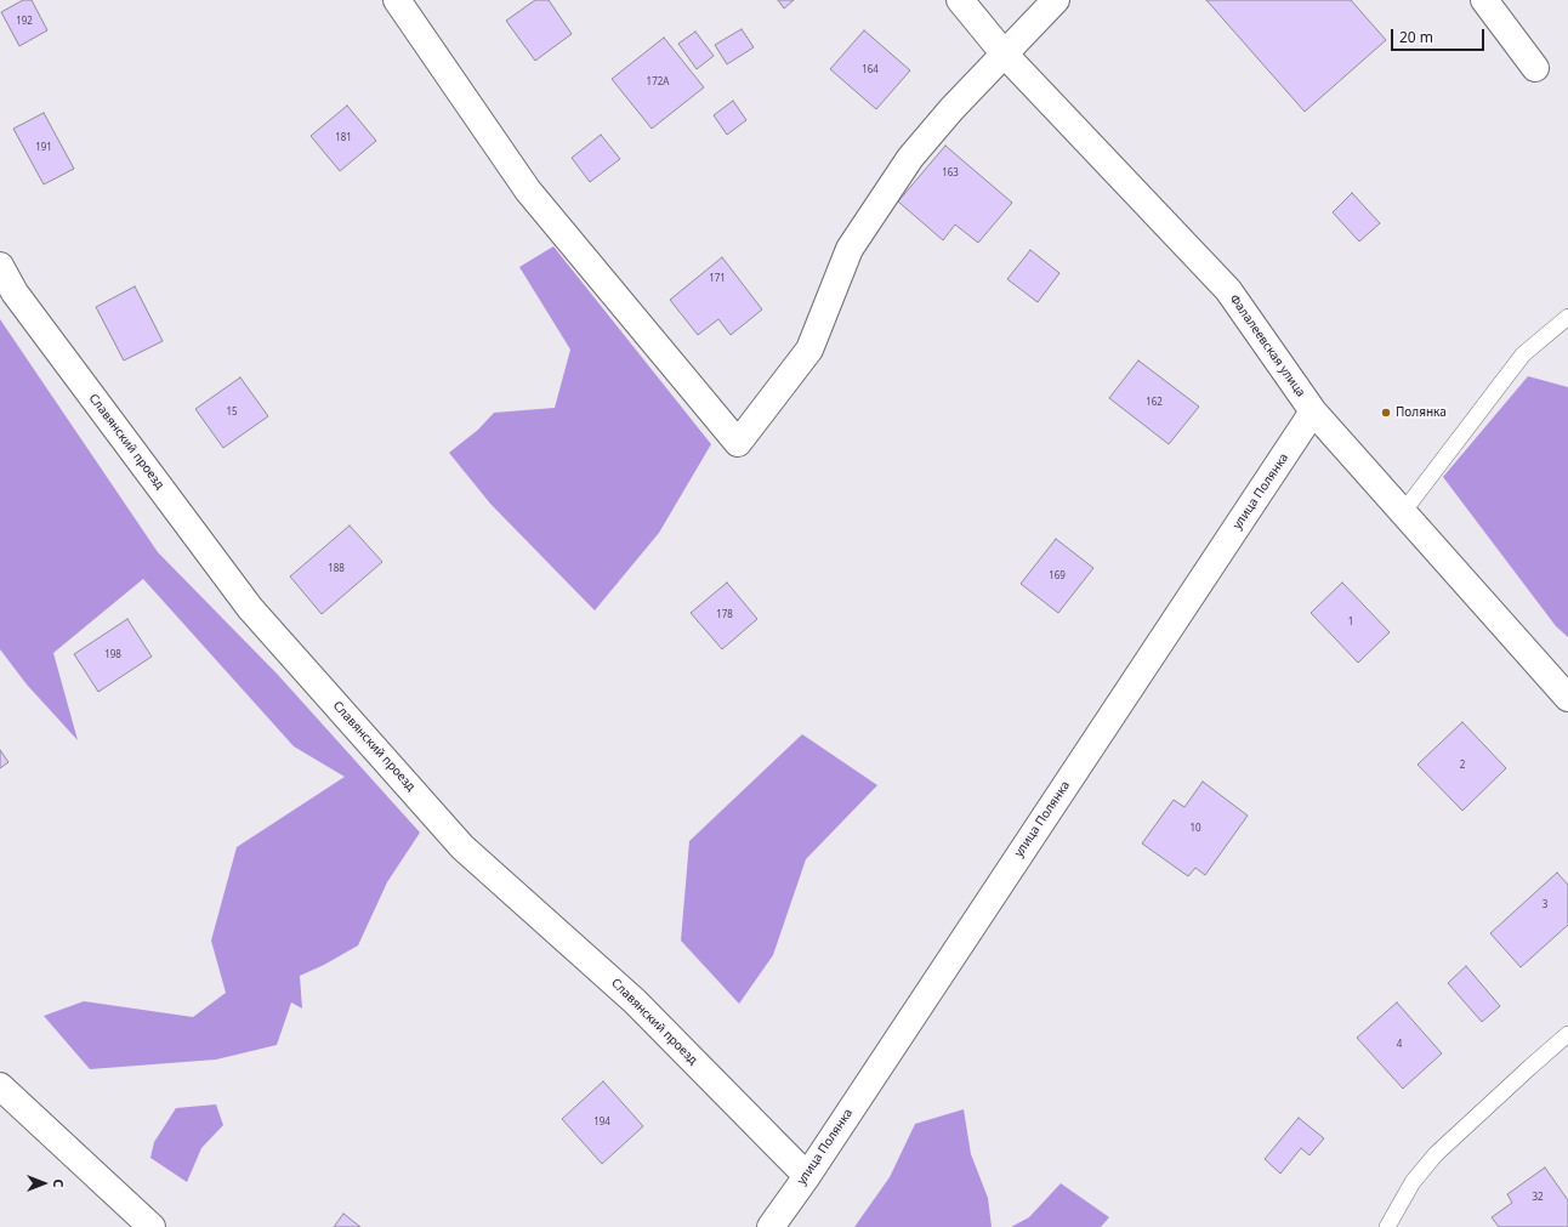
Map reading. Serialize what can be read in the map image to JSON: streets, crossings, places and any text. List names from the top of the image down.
{
  "streets": {
    "street": ["Фалалеевская улица", "Славянский проезд", "улица Полянка"]
  },
  "crossings": [
    ["Фалалеевская улица", "улица Полянка"],
    ["Славянский проезд", "улица Полянка"]
  ],
  "places": ["Полянка"],
  "house_numbers": [
    "192",
    "164",
    "172А",
    "181",
    "191",
    "163",
    "171",
    "162",
    "15",
    "188",
    "169",
    "178",
    "1",
    "198",
    "2",
    "10",
    "3",
    "4",
    "194",
    "32"
  ],
  "scale_bar": "20 m",
  "north": "right"
}
